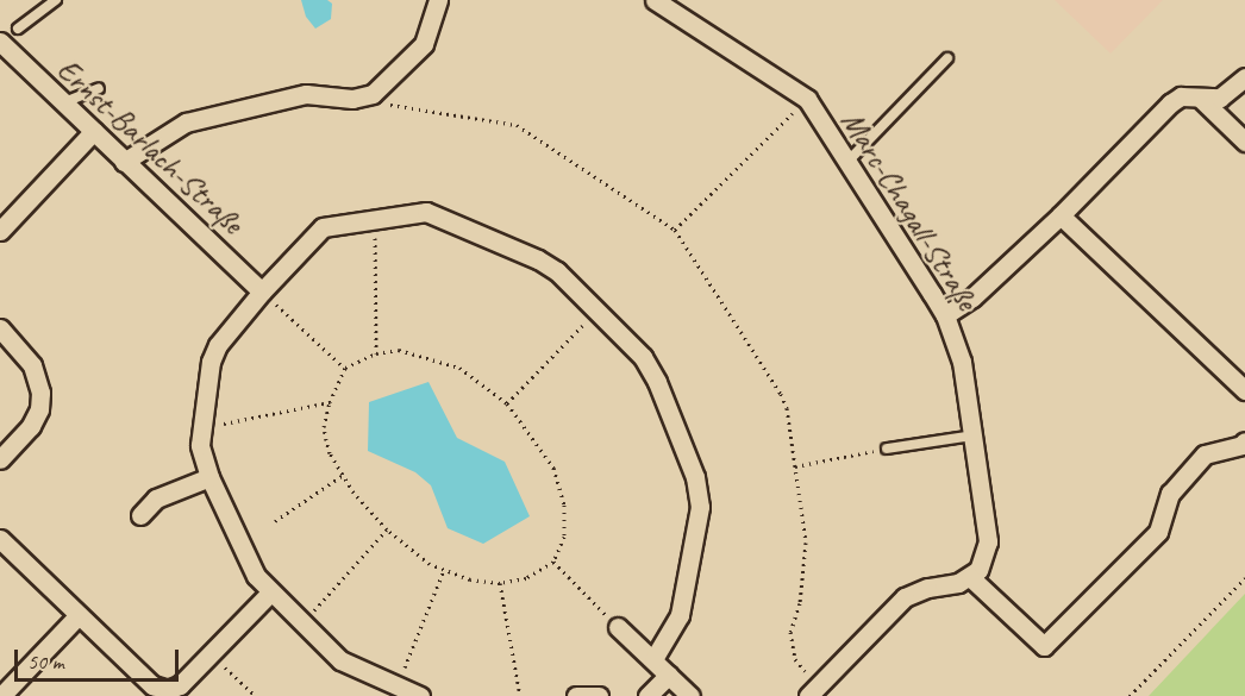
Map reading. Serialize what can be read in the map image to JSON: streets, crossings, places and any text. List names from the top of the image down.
{
  "streets": {
    "street": ["Ernst-Barlach-Straße", "Marc-Chagall-Straße"]
  },
  "scale_bar": "50 m"
}
